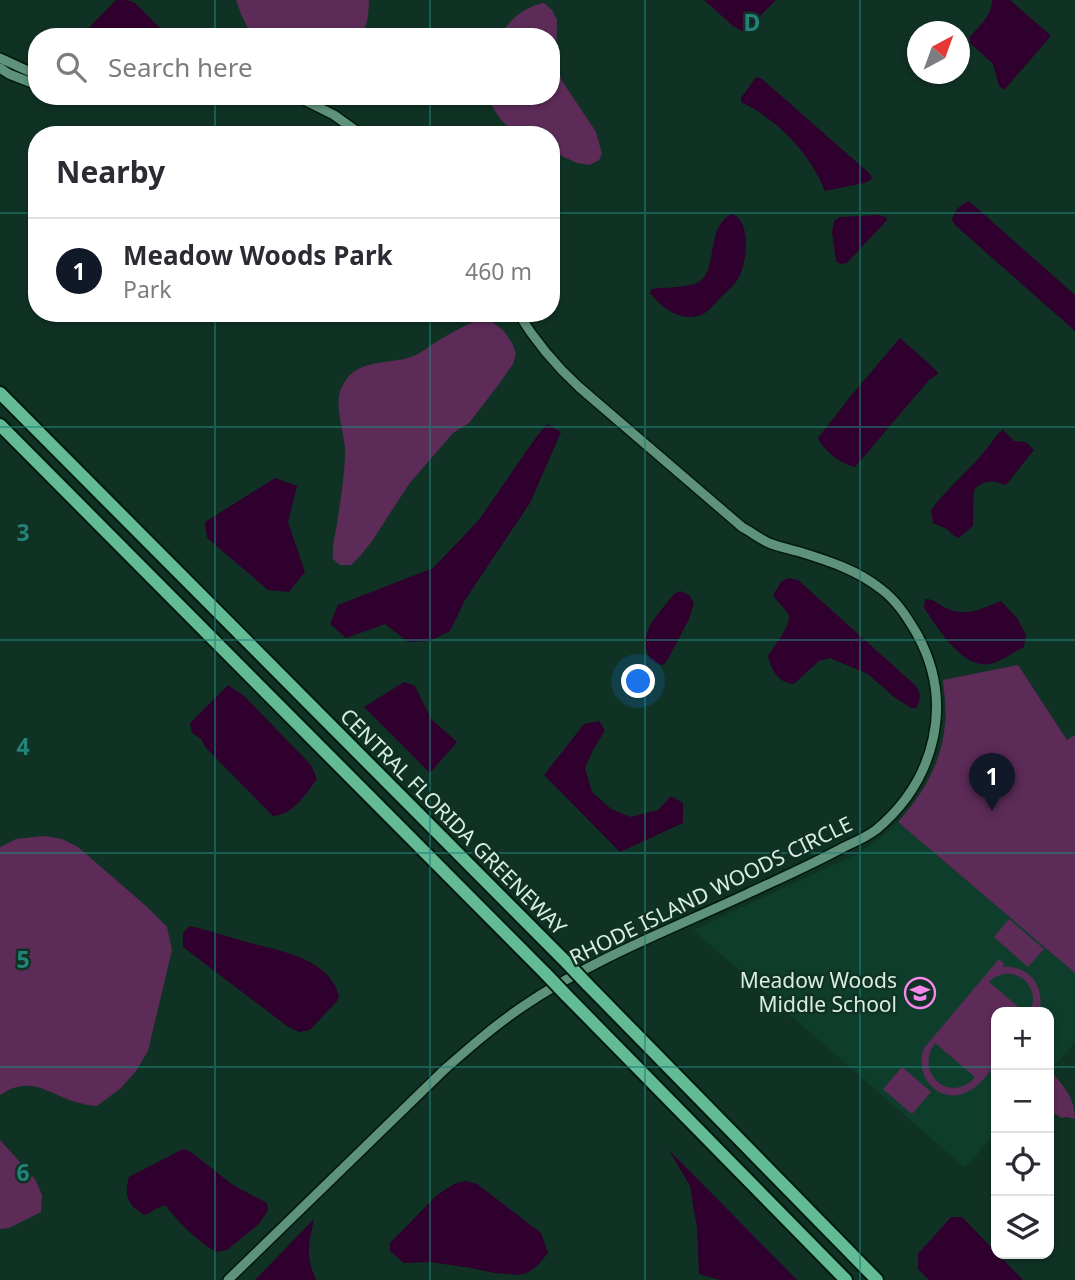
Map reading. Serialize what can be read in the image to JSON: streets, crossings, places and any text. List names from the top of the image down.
{
  "streets": {
    "highway": ["CENTRAL FLORIDA GREENEWAY"],
    "street": ["RHODE ISLAND WOODS CIRCLE"]
  },
  "places": {
    "school or university": ["Meadow Woods Middle School"]
  },
  "north": "top right",
  "page": {
    "search": "Search here",
    "heading": "Nearby",
    "list": [
      {
        "mark": "1",
        "name": "Meadow Woods Park",
        "note": "Park",
        "value": "460 m"
      }
    ],
    "pins": "1",
    "map_buttons": ["+", "−"]
  },
  "grid": {
    "columns": ["D"],
    "rows": [
      "3",
      "4",
      "5",
      "6"
    ]
  }
}
